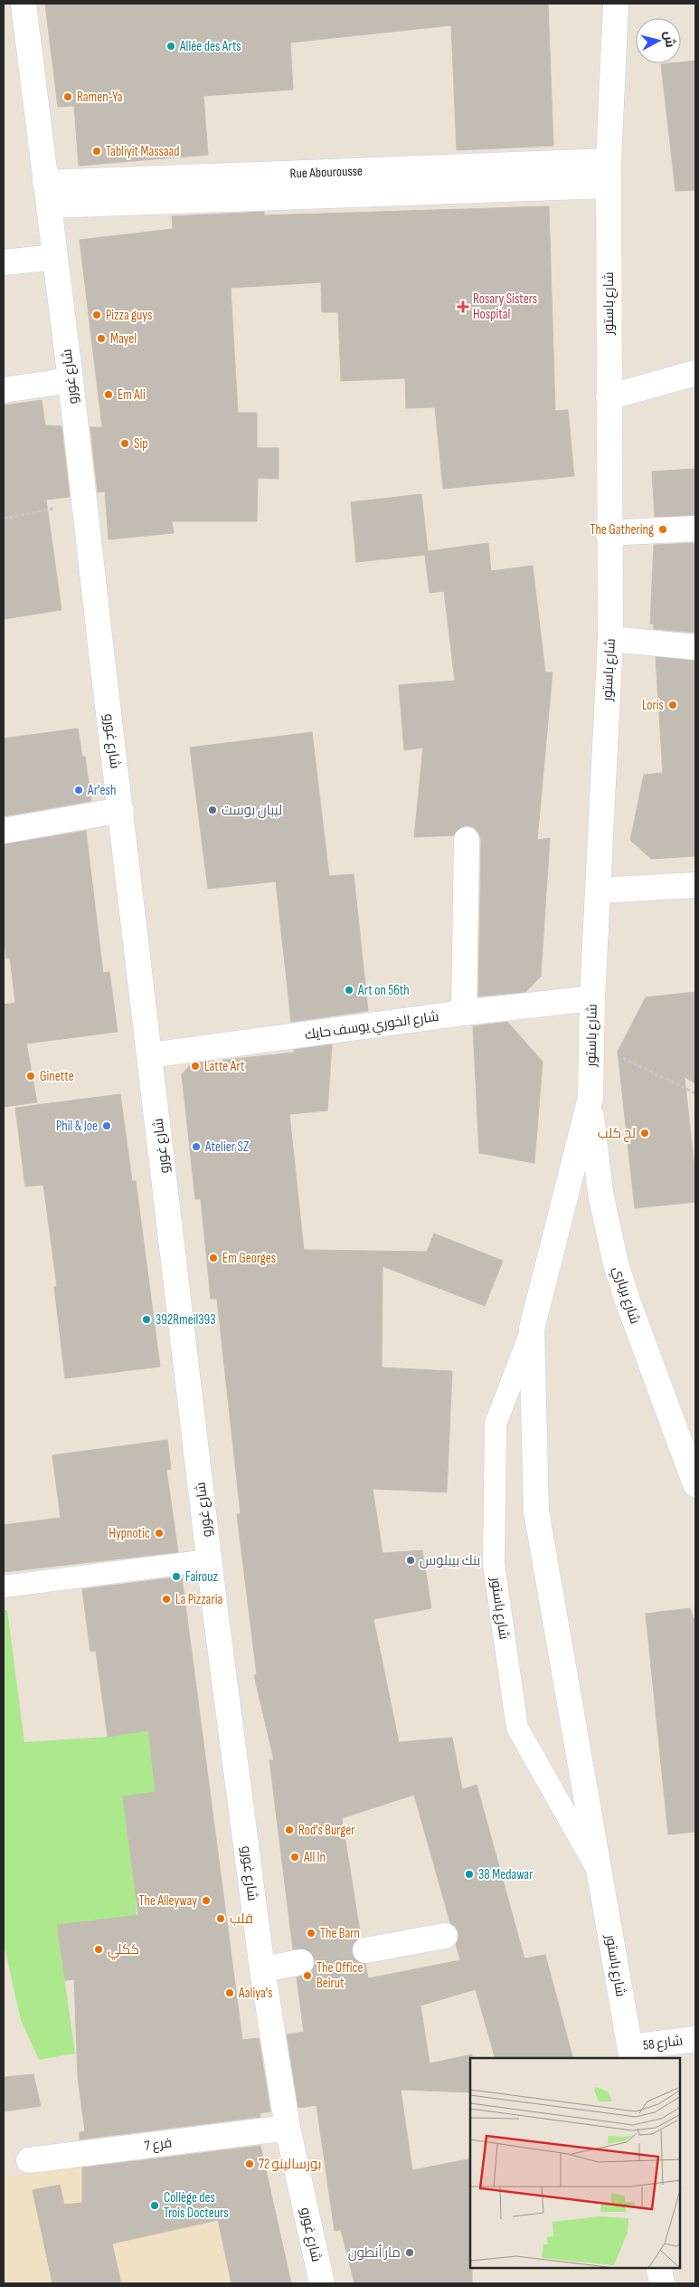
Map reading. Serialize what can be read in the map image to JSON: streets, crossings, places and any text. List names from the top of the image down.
{
  "streets": {
    "street": [
      "Rue Abourousse",
      "شارع باستور",
      "شارع غورو",
      "شارع الخوري يوسف حايك",
      "شارع برباري",
      "شارع 58",
      "فرع 7"
    ]
  },
  "crossings": [
    ["Rue Abourousse", "شارع باستور"],
    ["Rue Abourousse", "شارع غورو"],
    ["شارع باستور", "شارع الخوري يوسف حايك"],
    ["شارع باستور", "شارع برباري"],
    ["شارع باستور", "شارع 58"],
    ["شارع غورو", "شارع الخوري يوسف حايك"],
    ["شارع غورو", "فرع 7"]
  ],
  "places": {
    "other": [
      "Allée des Arts",
      "Ramen-Ya",
      "Tabliyit Massaad",
      "Pizza guys",
      "Mayel",
      "Em Ali",
      "Sip",
      "The Gathering",
      "Loris",
      "Ar'esh",
      "ليبان بوست",
      "Art on 56th",
      "Latte Art",
      "Ginette",
      "Phil & Joe",
      "لج كلب",
      "Atelier SZ",
      "Em Georges",
      "392Rmeil393",
      "Hypnotic",
      "بنك بيبلوس",
      "Fairouz",
      "La Pizzaria",
      "Rod's Burger",
      "All In",
      "38 Medawar",
      "The Alleyway",
      "قلب",
      "The Barn",
      "ككلي",
      "The Office Beirut",
      "Aaliya's",
      "بورسالينو 72",
      "Collège des Trois Docteurs",
      "مار أنطون"
    ],
    "health": ["Rosary Sisters Hospital"]
  },
  "north": "right"
}
